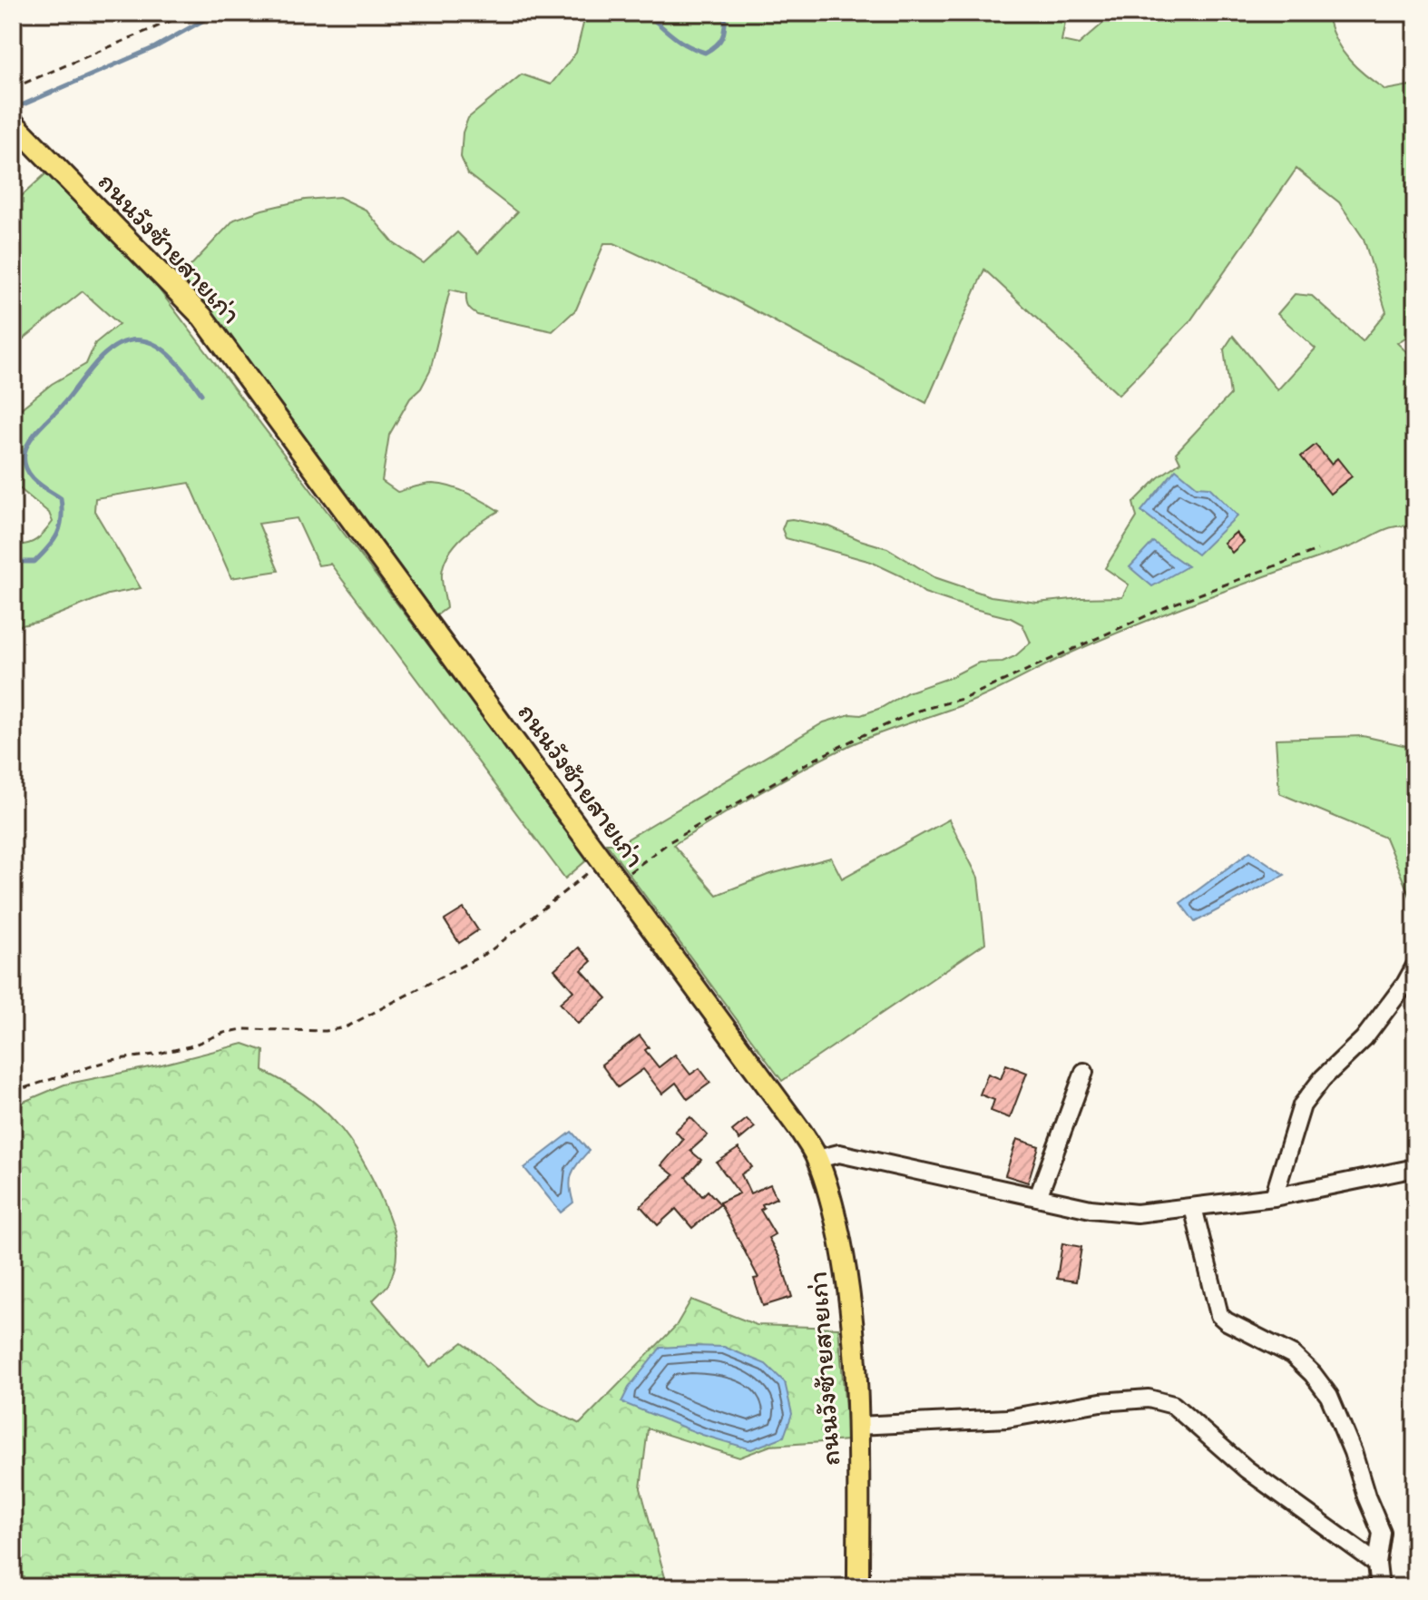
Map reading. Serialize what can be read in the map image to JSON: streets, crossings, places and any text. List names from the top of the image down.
{
  "streets": {
    "main road": ["ถนนวังซ้ายสายเก่า"]
  }
}
